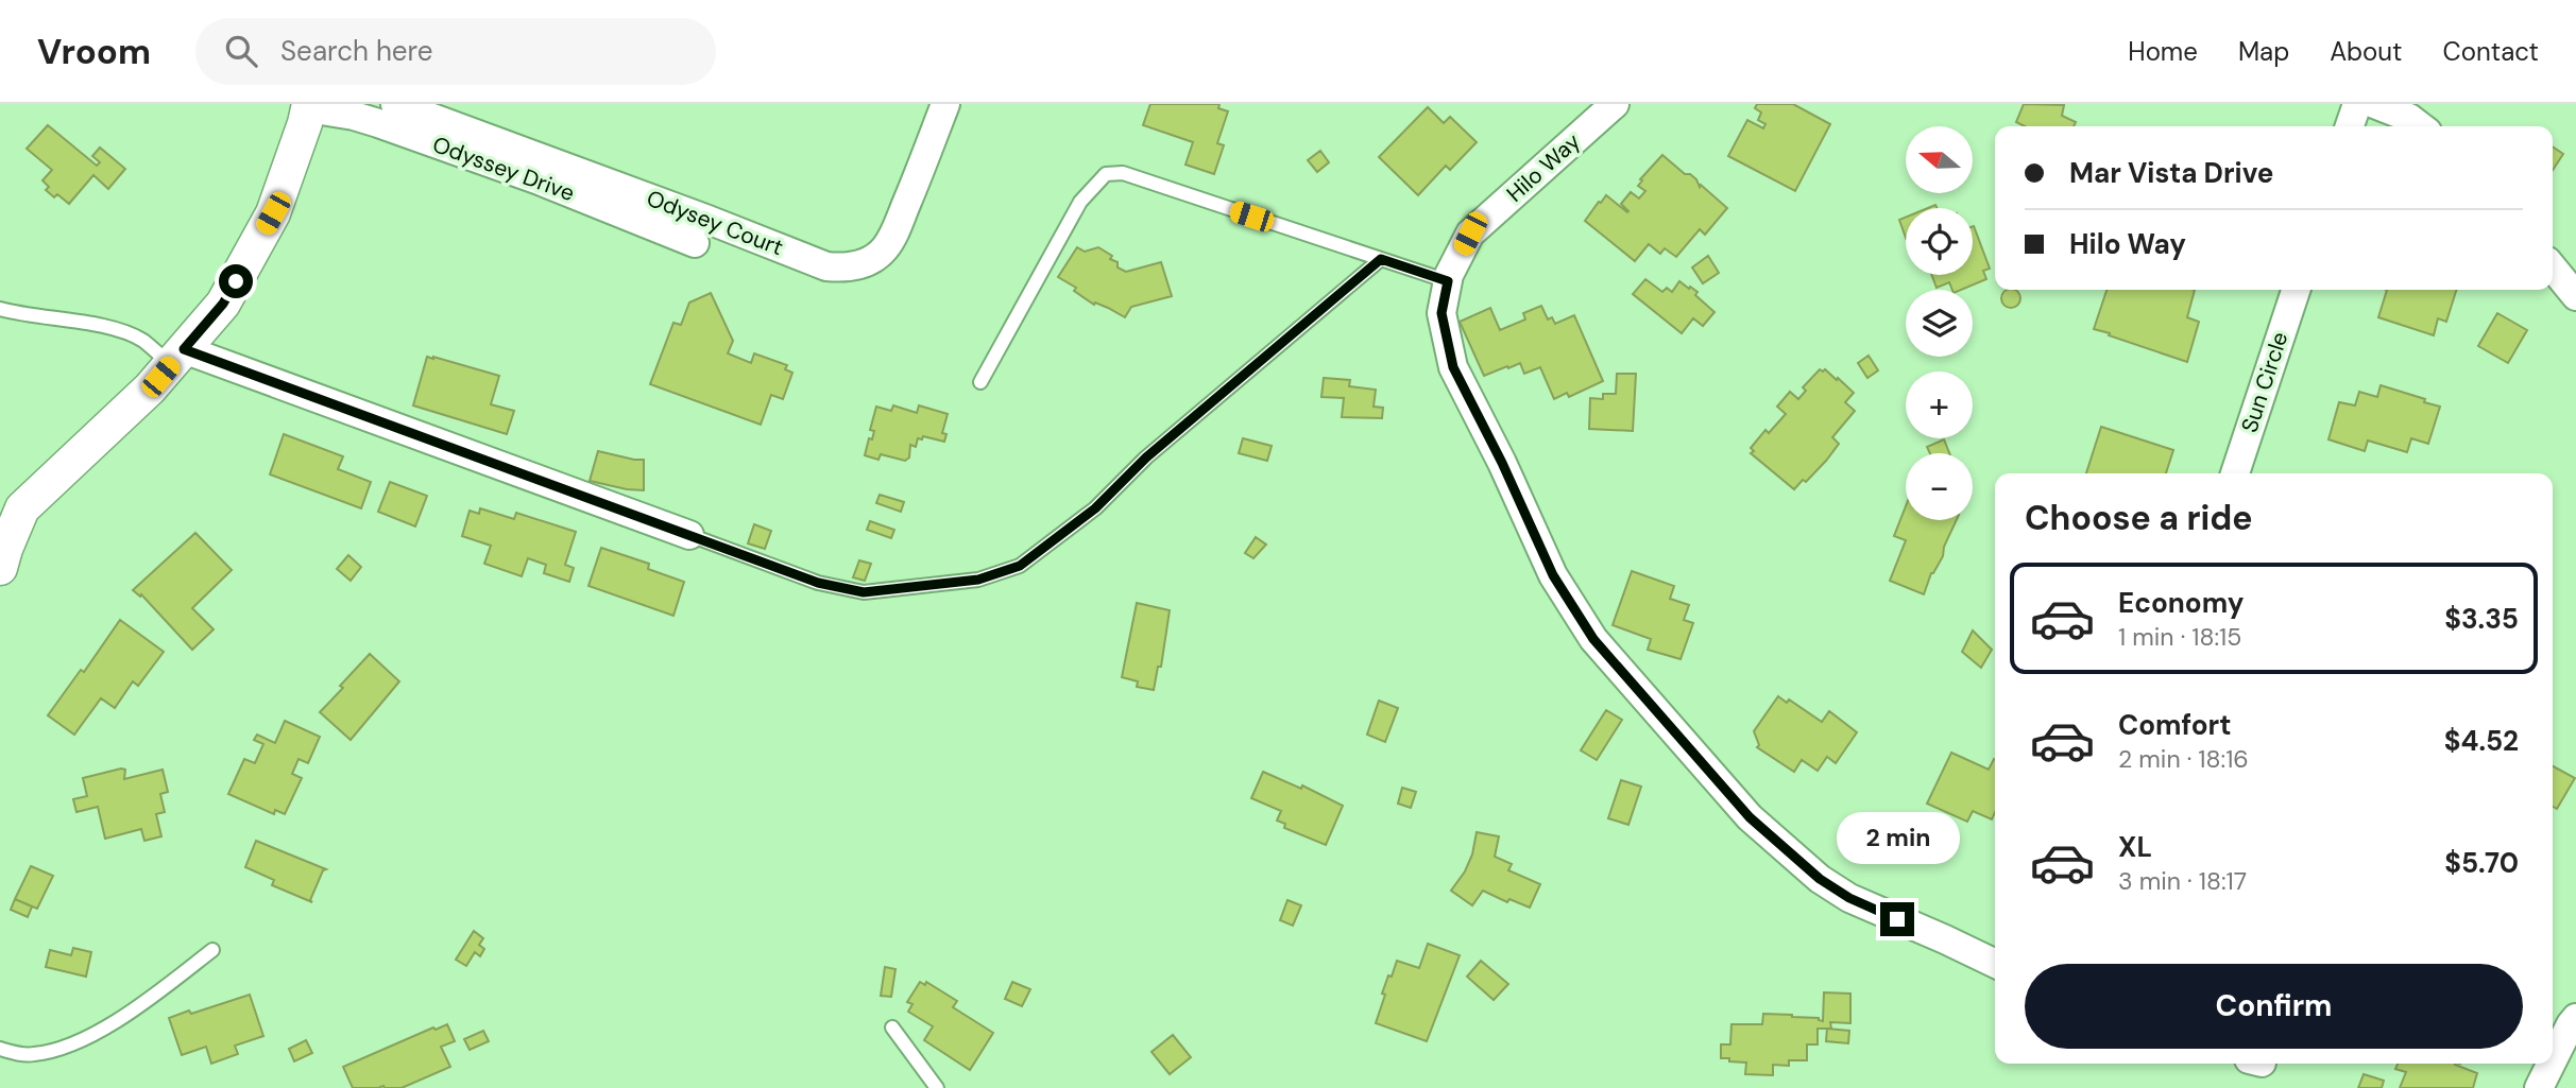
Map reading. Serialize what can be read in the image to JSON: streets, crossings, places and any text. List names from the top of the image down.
{
  "streets": {
    "street": [
      "Hilo Way",
      "Odyssey Drive",
      "Odysey Court",
      "Sun Circle"
    ]
  },
  "north": "left",
  "page": {
    "header": "Vroom",
    "search": "Search here",
    "nav": [
      "Home",
      "Map",
      "About",
      "Contact"
    ],
    "map_buttons": ["+", "−"],
    "banner": ["Mar Vista Drive", "Hilo Way"],
    "heading": "Choose a ride",
    "list": [
      {
        "name": "Economy",
        "note": "1 min · 18:15",
        "value": "$3.35"
      },
      {
        "name": "Comfort",
        "note": "2 min · 18:16",
        "value": "$4.52"
      },
      {
        "name": "XL",
        "note": "3 min · 18:17",
        "value": "$5.70"
      }
    ],
    "bubble": "2 min",
    "buttons": "Confirm"
  }
}
